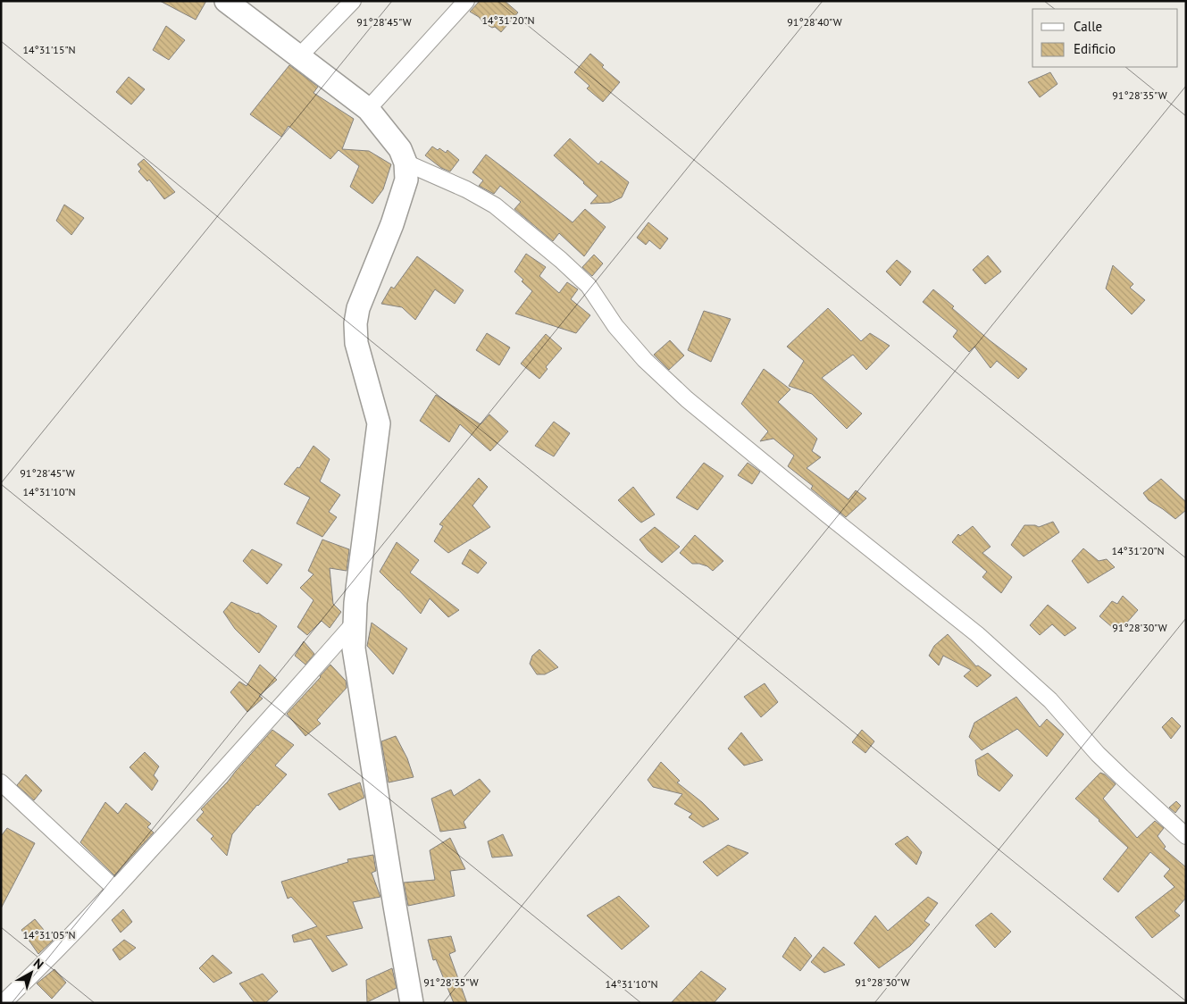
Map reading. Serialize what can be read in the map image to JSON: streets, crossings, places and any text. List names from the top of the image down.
{
  "legend": ["Calle", "Edificio"],
  "north": "top right",
  "coordinates": [
    "14°31'20\"N",
    "91°28'45\"W",
    "91°28'40\"W",
    "14°31'15\"N",
    "91°28'35\"W",
    "14°31'10\"N",
    "91°28'30\"W",
    "14°31'05\"N"
  ]
}
